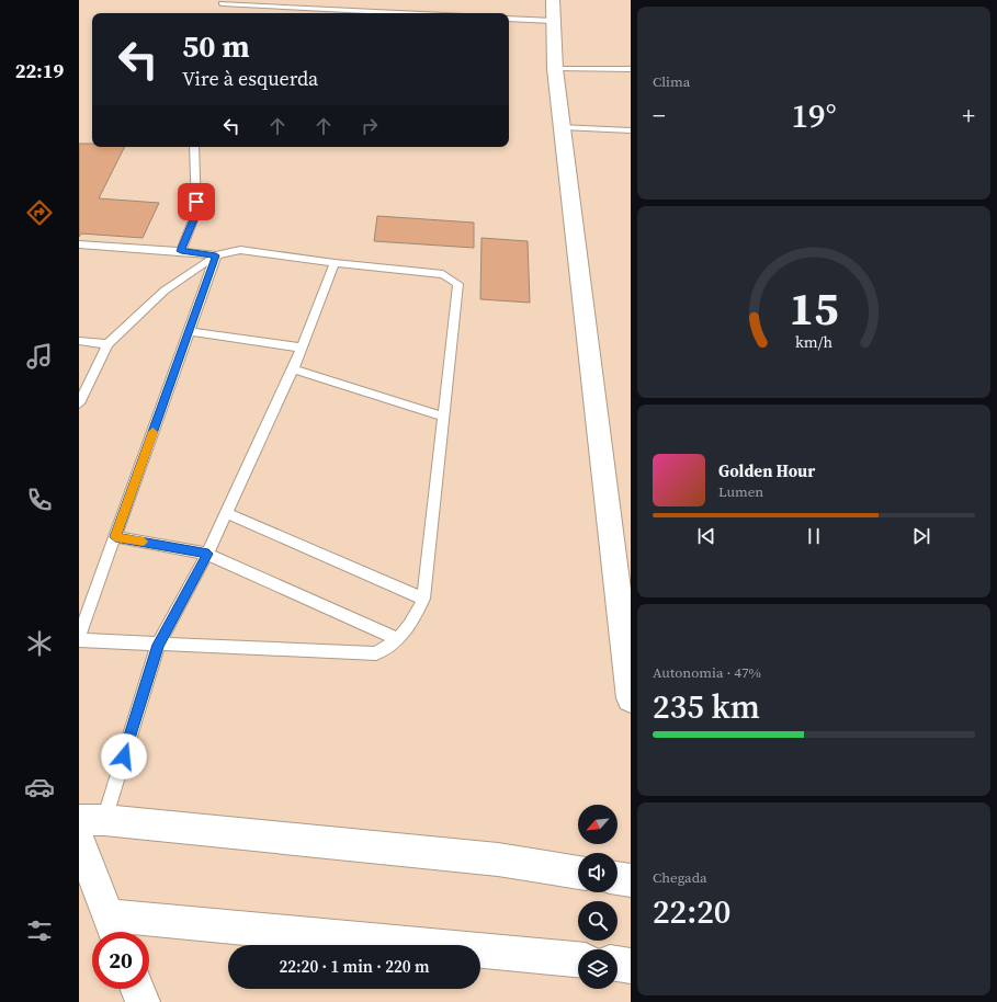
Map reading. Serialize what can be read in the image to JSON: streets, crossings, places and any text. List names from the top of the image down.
{
  "north": "bottom left",
  "page": {
    "tabs": "22:19",
    "tile": [
      "Clima",
      ["Autonomia · 47%", "235 km"],
      ["Chegada", "22:20"]
    ],
    "turn": ["50 m", "Vire à esquerda"],
    "heat": ["−", "19°", "+"],
    "song": ["Golden Hour", "Lumen"],
    "limit": "20",
    "trip": "22:20 · 1 min · 220 m",
    "gauge": ["15", "km/h"]
  }
}
